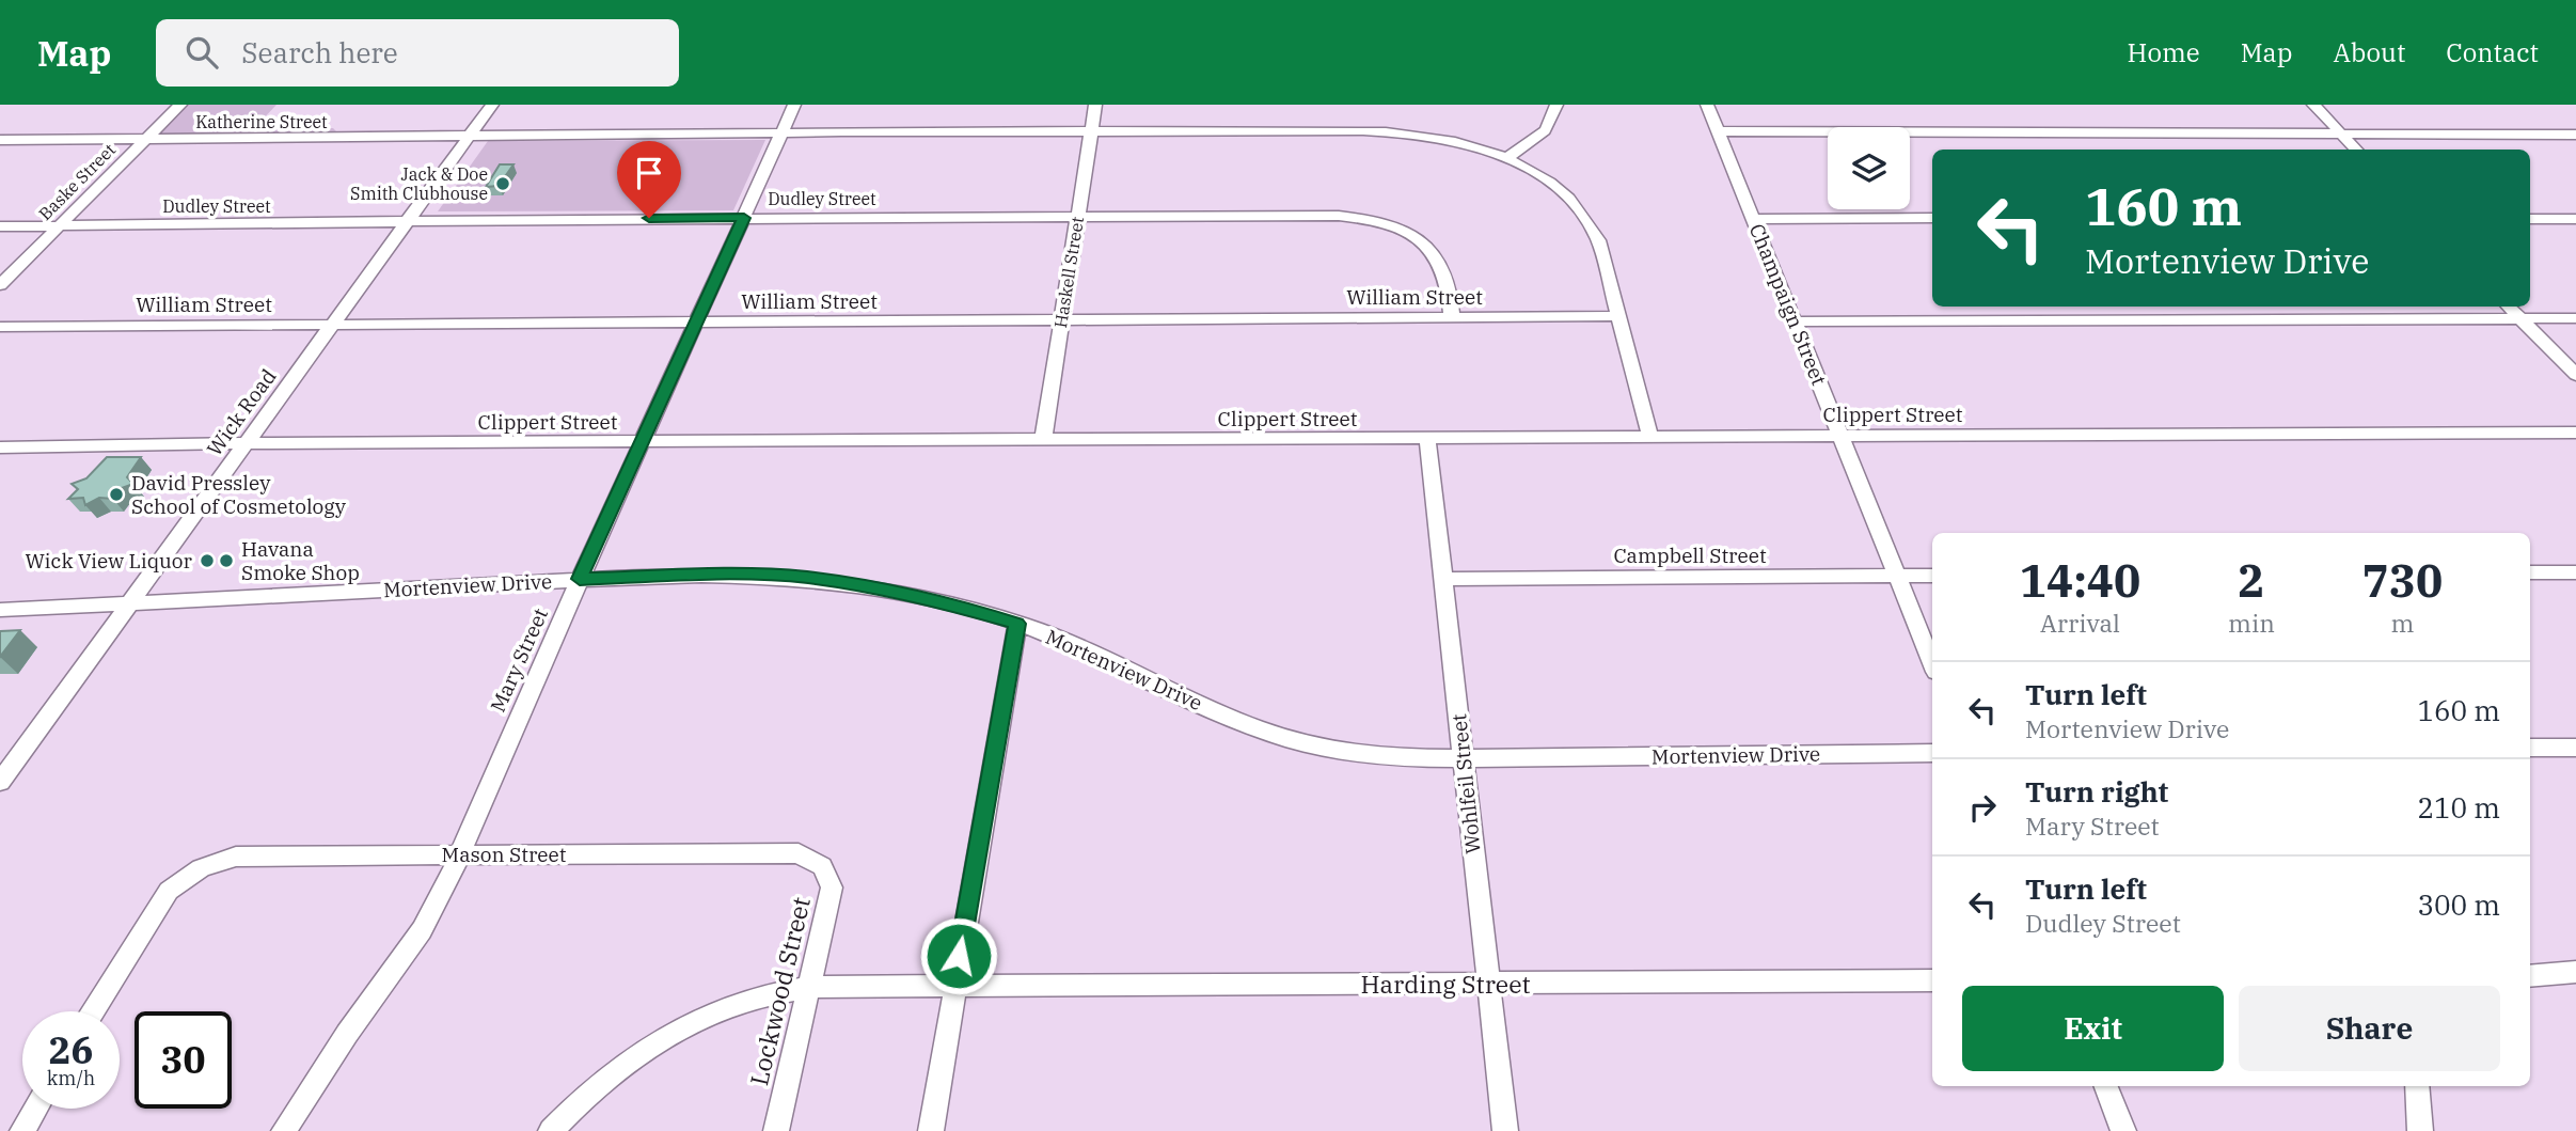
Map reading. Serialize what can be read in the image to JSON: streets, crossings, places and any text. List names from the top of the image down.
{
  "streets": {
    "street": [
      "Katherine Street",
      "Baske Street",
      "Dudley Street",
      "Haskell Street",
      "William Street",
      "Champaign Street",
      "Wick Road",
      "Clippert Street",
      "Campbell Street",
      "Mortenview Drive",
      "Mary Street",
      "Wohlfeil Street",
      "Mason Street",
      "Harding Street",
      "Lockwood Street"
    ]
  },
  "crossings": [
    ["Katherine Street", "Baske Street"],
    ["Katherine Street", "Haskell Street"],
    ["Katherine Street", "Wick Road"],
    ["Katherine Street", "Mary Street"],
    ["Baske Street", "Dudley Street"],
    ["Dudley Street", "Haskell Street"],
    ["Dudley Street", "William Street"],
    ["Dudley Street", "Wick Road"],
    ["Dudley Street", "Mary Street"],
    ["Haskell Street", "William Street"],
    ["Haskell Street", "Clippert Street"],
    ["William Street", "Wick Road"],
    ["William Street", "Mary Street"],
    ["Champaign Street", "Clippert Street"],
    ["Champaign Street", "Campbell Street"],
    ["Wick Road", "Clippert Street"],
    ["Wick Road", "Mortenview Drive"],
    ["Clippert Street", "Mary Street"],
    ["Clippert Street", "Wohlfeil Street"],
    ["Campbell Street", "Wohlfeil Street"],
    ["Mortenview Drive", "Mary Street"],
    ["Mortenview Drive", "Wohlfeil Street"],
    ["Mary Street", "Mason Street"],
    ["Wohlfeil Street", "Harding Street"],
    ["Mason Street", "Lockwood Street"],
    ["Harding Street", "Lockwood Street"]
  ],
  "places": [
    "Jack & Doe Smith Clubhouse",
    "David Pressley School of Cosmetology",
    "Wick View Liquor",
    "Havana Smoke Shop"
  ],
  "page": {
    "header": "Map",
    "search": "Search here",
    "nav": [
      "Home",
      "Map",
      "About",
      "Contact"
    ],
    "turn": ["160 m", "Mortenview Drive"],
    "eta": [
      "14:40",
      "Arrival",
      "2",
      "min",
      "730",
      "m"
    ],
    "list": [
      {
        "name": "Turn left",
        "note": "Mortenview Drive",
        "value": "160 m"
      },
      {
        "name": "Turn right",
        "note": "Mary Street",
        "value": "210 m"
      },
      {
        "name": "Turn left",
        "note": "Dudley Street",
        "value": "300 m"
      }
    ],
    "buttons": ["Exit", "Share"],
    "speed": "26 km/h",
    "limit": "30"
  }
}
